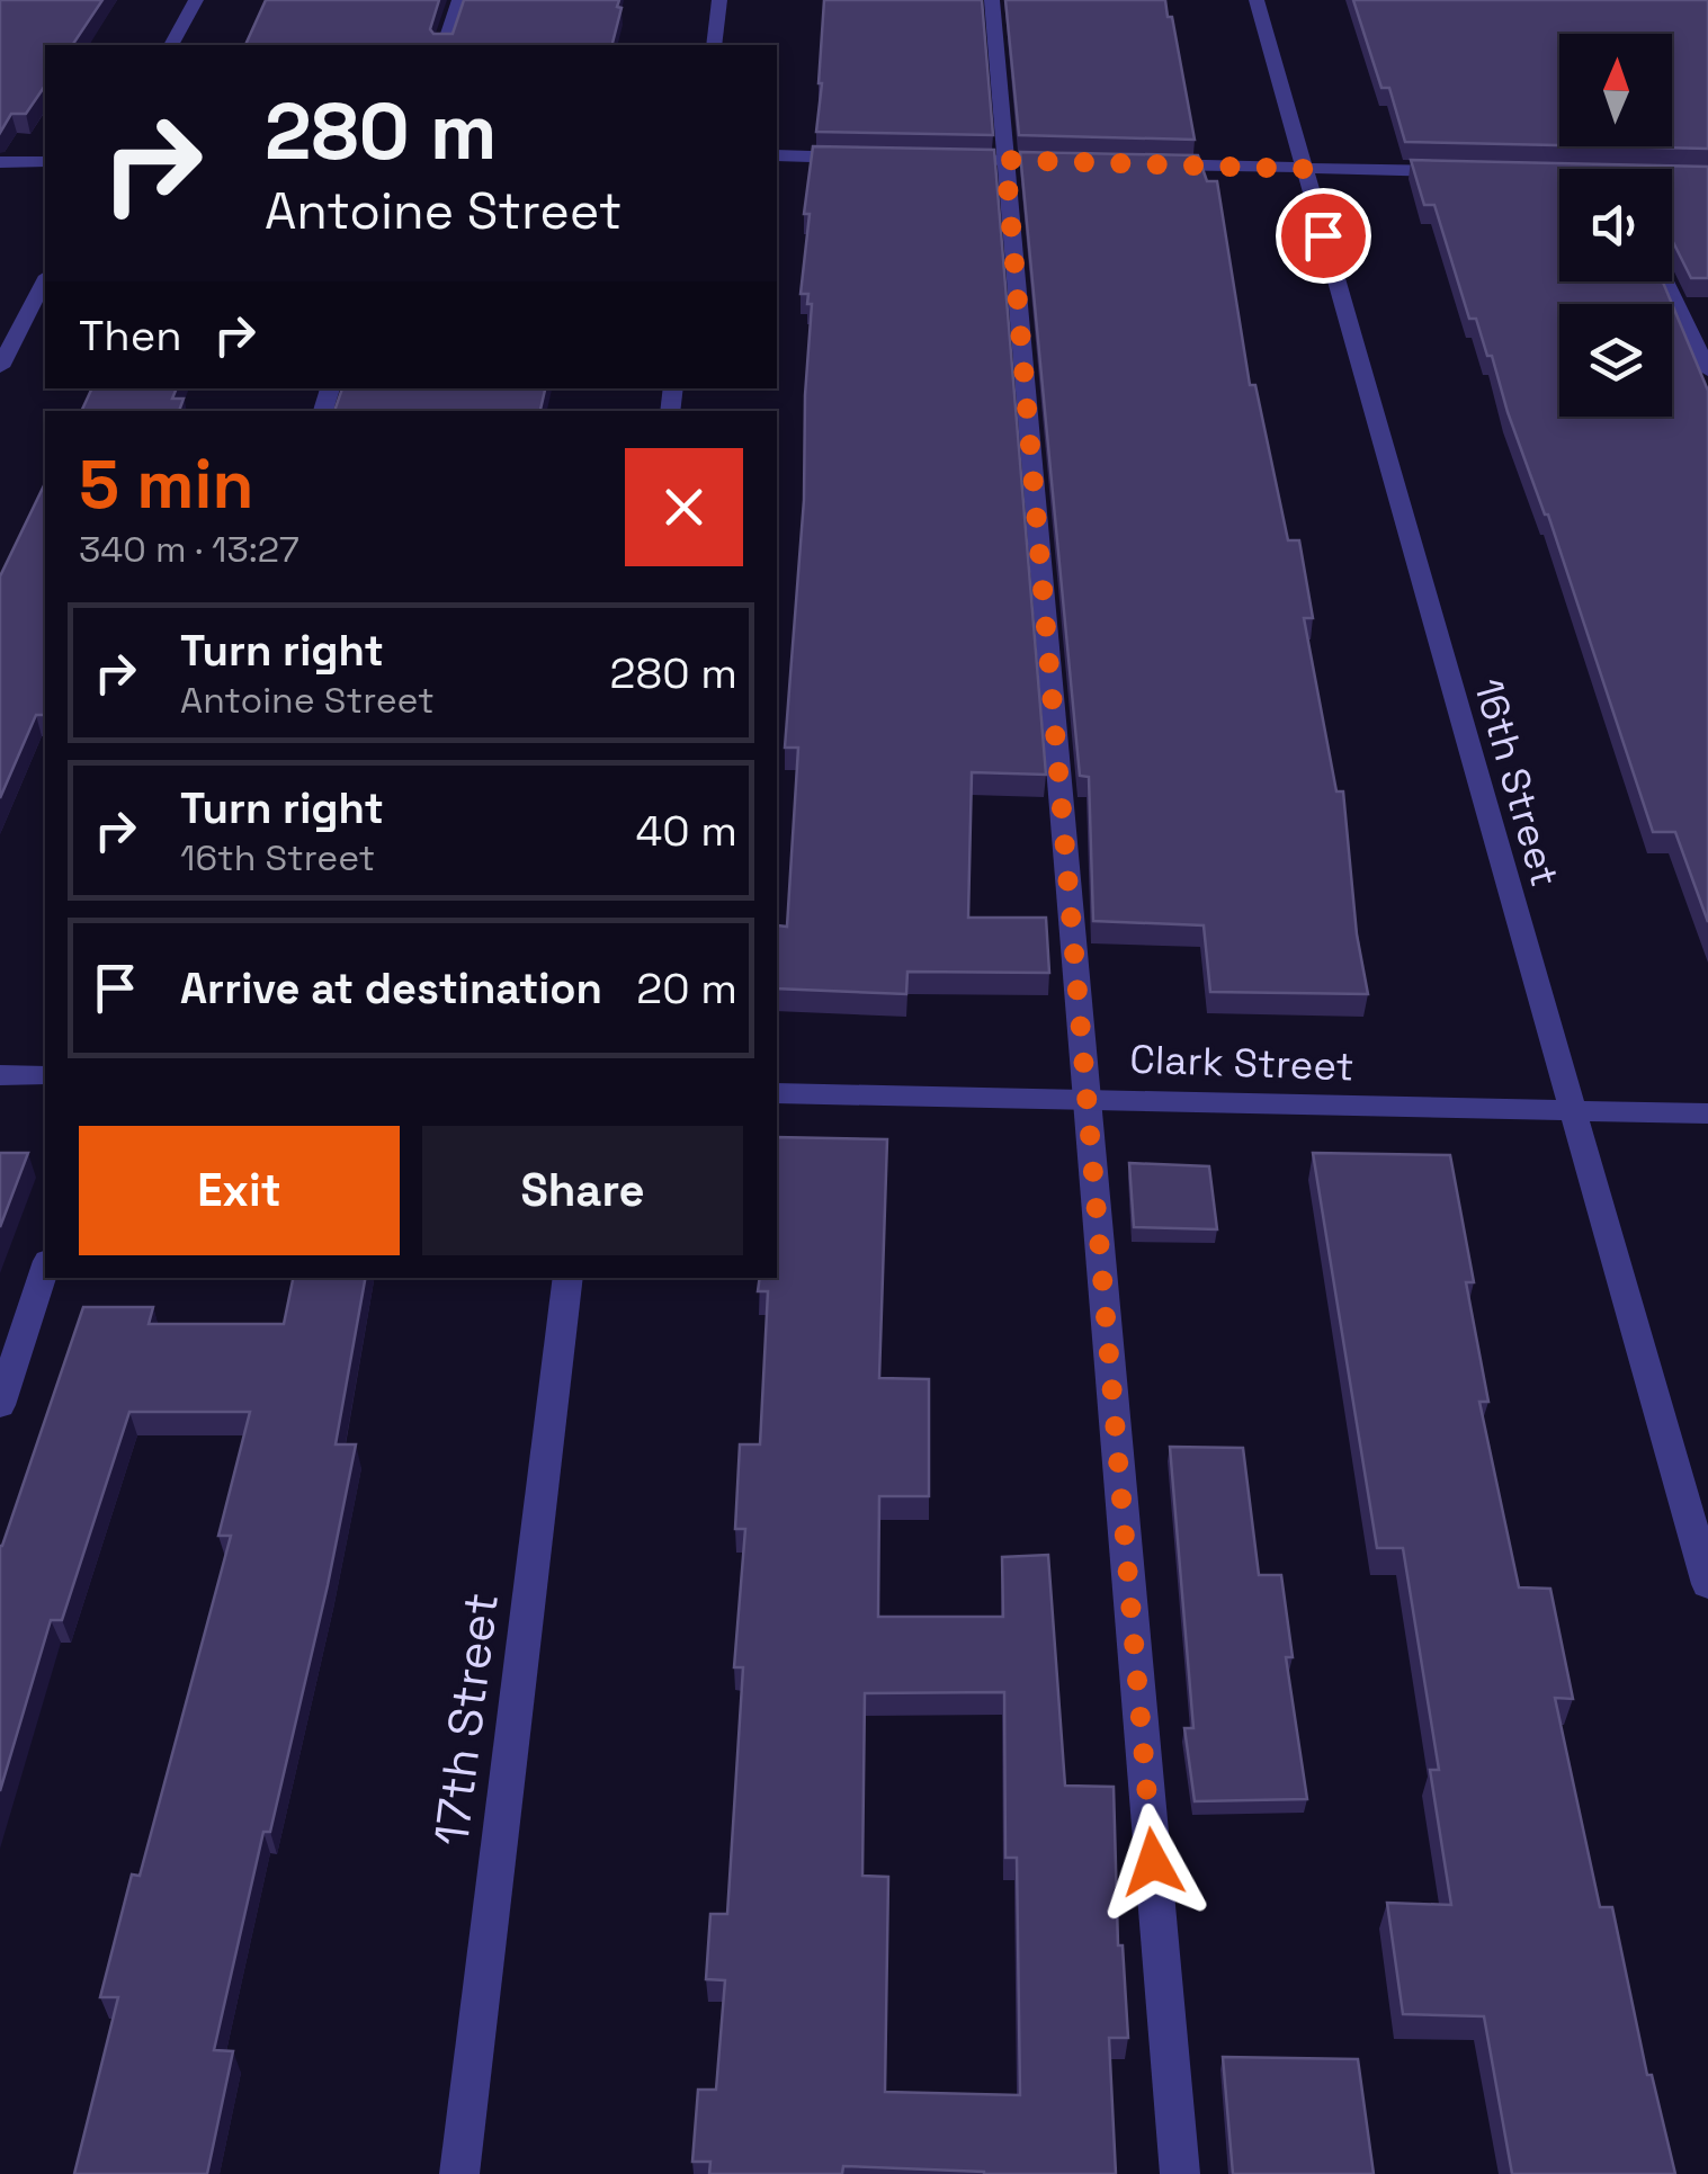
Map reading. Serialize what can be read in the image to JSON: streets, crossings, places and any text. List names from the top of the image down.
{
  "streets": {
    "street": ["16th Street", "Clark Street", "17th Street"]
  },
  "crossings": [
    ["16th Street", "Clark Street"]
  ],
  "north": "top",
  "page": {
    "turn": ["280 m", "Antoine Street"],
    "then": "Then",
    "heading": ["5 min", "340 m · 13:27"],
    "list": [
      {
        "name": "Turn right",
        "note": "Antoine Street",
        "value": "280 m"
      },
      {
        "name": "Turn right",
        "note": "16th Street",
        "value": "40 m"
      },
      {
        "name": "Arrive at destination",
        "value": "20 m"
      }
    ],
    "buttons": ["Exit", "Share"]
  }
}
